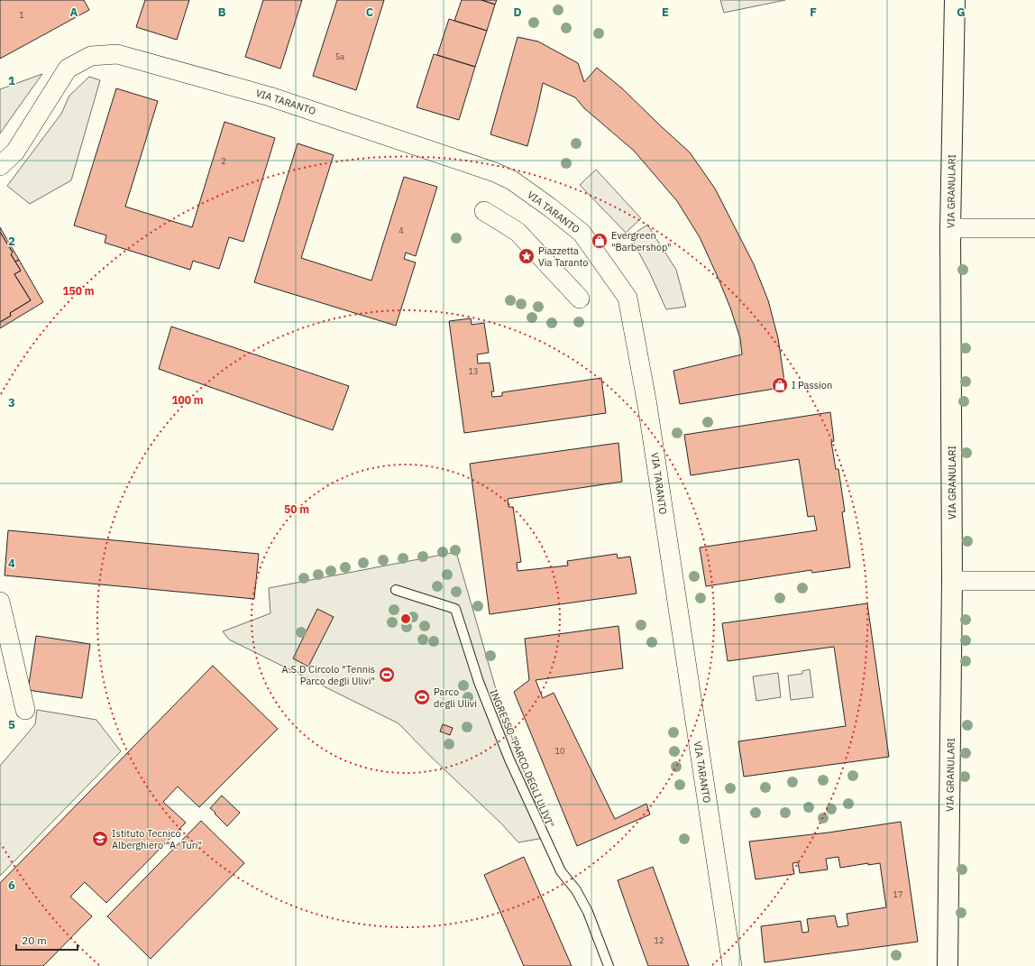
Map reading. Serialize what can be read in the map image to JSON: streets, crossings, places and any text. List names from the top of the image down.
{
  "streets": {
    "street": ["VIA TARANTO", "VIA GRANULARI"],
    "lane": ["INGRESSO \"PARCO DEGLI ULIVI\""]
  },
  "places": {
    "shop": ["Evergreen \"Barbershop\"", "I Passion"],
    "place": ["Piazzetta Via Taranto"],
    "sports": ["A.S.D Circolo \"Tennis Parco degli Ulivi\"", "Parco degli Ulivi"],
    "school or university": ["Istituto Tecnico Alberghiero \"A. Turi\""]
  },
  "house_numbers": [
    "1",
    "5a",
    "2",
    "4",
    "13",
    "10",
    "17",
    "12"
  ],
  "scale_bar": "20 m",
  "grid": {
    "columns": [
      "A",
      "B",
      "C",
      "D",
      "E",
      "F",
      "G"
    ],
    "rows": [
      "1",
      "2",
      "3",
      "4",
      "5",
      "6"
    ]
  },
  "rings": ["150 m", "100 m", "50 m"]
}
